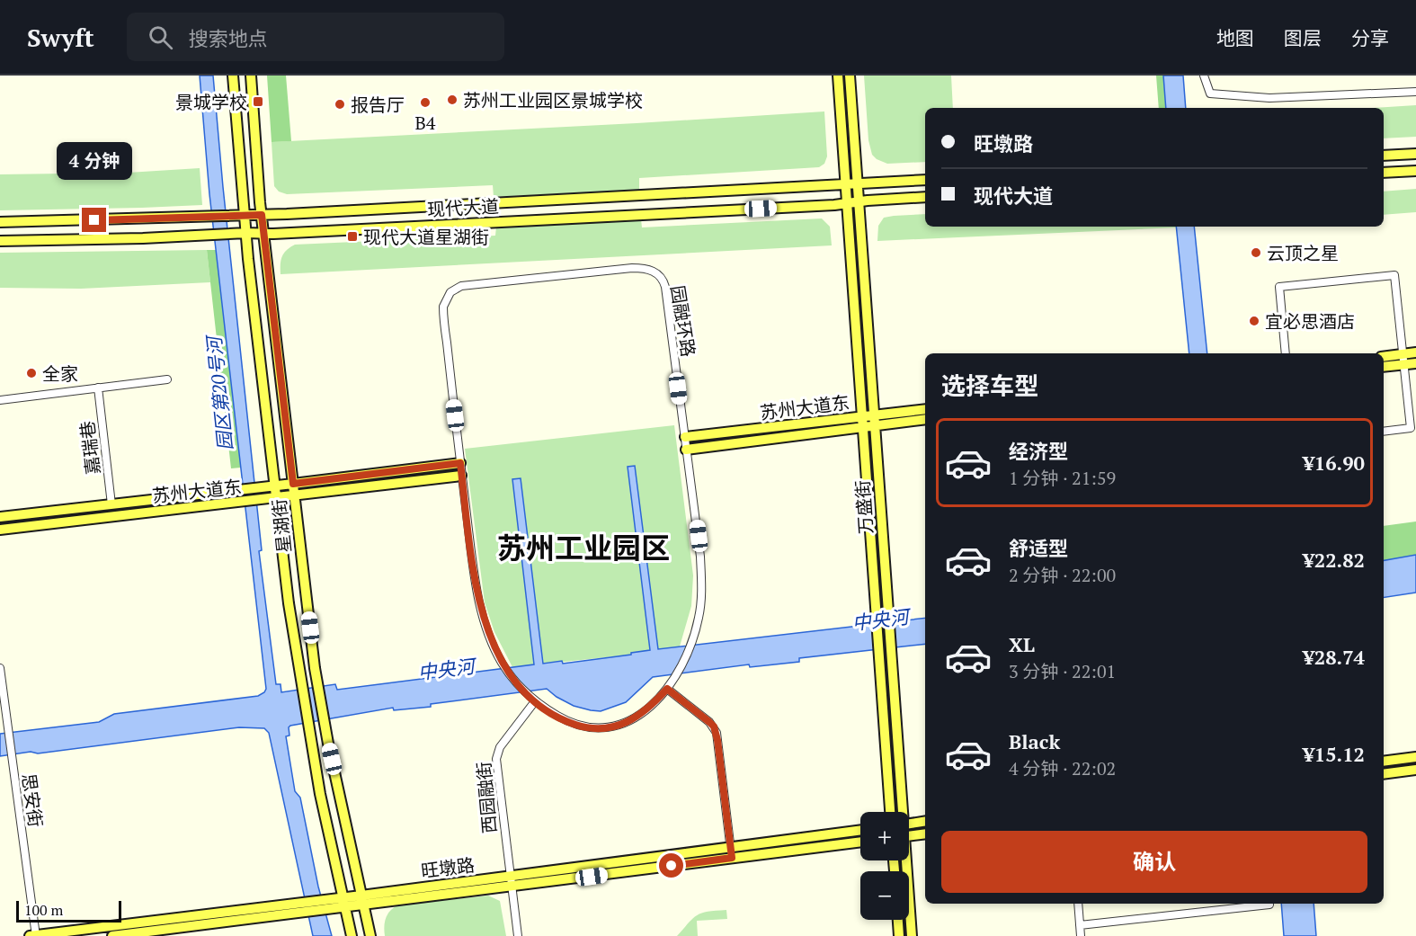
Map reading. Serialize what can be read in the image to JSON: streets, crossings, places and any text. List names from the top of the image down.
{
  "streets": {
    "main road": [
      "现代大道",
      "苏州大道东",
      "万盛街",
      "星湖街",
      "旺墩路"
    ],
    "street": [
      "园融环路",
      "嘉瑞巷",
      "西园融街",
      "思安街"
    ]
  },
  "crossings": [
    ["现代大道", "万盛街"],
    ["现代大道", "星湖街"],
    ["园融环路", "苏州大道东"],
    ["园融环路", "西园融街"],
    ["苏州大道东", "嘉瑞巷"],
    ["苏州大道东", "万盛街"],
    ["苏州大道东", "星湖街"],
    ["星湖街", "旺墩路"],
    ["西园融街", "旺墩路"],
    ["思安街", "旺墩路"]
  ],
  "districts": ["苏州工业园区"],
  "water": ["园区第20号河", "中央河"],
  "places": {
    "other": [
      "苏州工业园区景城学校",
      "B4",
      "报告厅",
      "云顶之星",
      "宜必思酒店",
      "全家"
    ],
    "transit": ["景城学校", "现代大道星湖街"]
  },
  "scale_bar": "100 m",
  "page": {
    "header": "Swyft",
    "search": "搜索地点",
    "nav": ["地图", "图层", "分享"],
    "banner": ["旺墩路", "现代大道"],
    "bubble": "4 分钟",
    "heading": "选择车型",
    "list": [
      {
        "name": "经济型",
        "note": "1 分钟 · 21:59",
        "value": "¥16.90"
      },
      {
        "name": "舒适型",
        "note": "2 分钟 · 22:00",
        "value": "¥22.82"
      },
      {
        "name": "XL",
        "note": "3 分钟 · 22:01",
        "value": "¥28.74"
      },
      {
        "name": "Black",
        "note": "4 分钟 · 22:02",
        "value": "¥15.12"
      }
    ],
    "map_buttons": ["+", "−"],
    "buttons": "确认",
    "scale": "100 m"
  }
}
